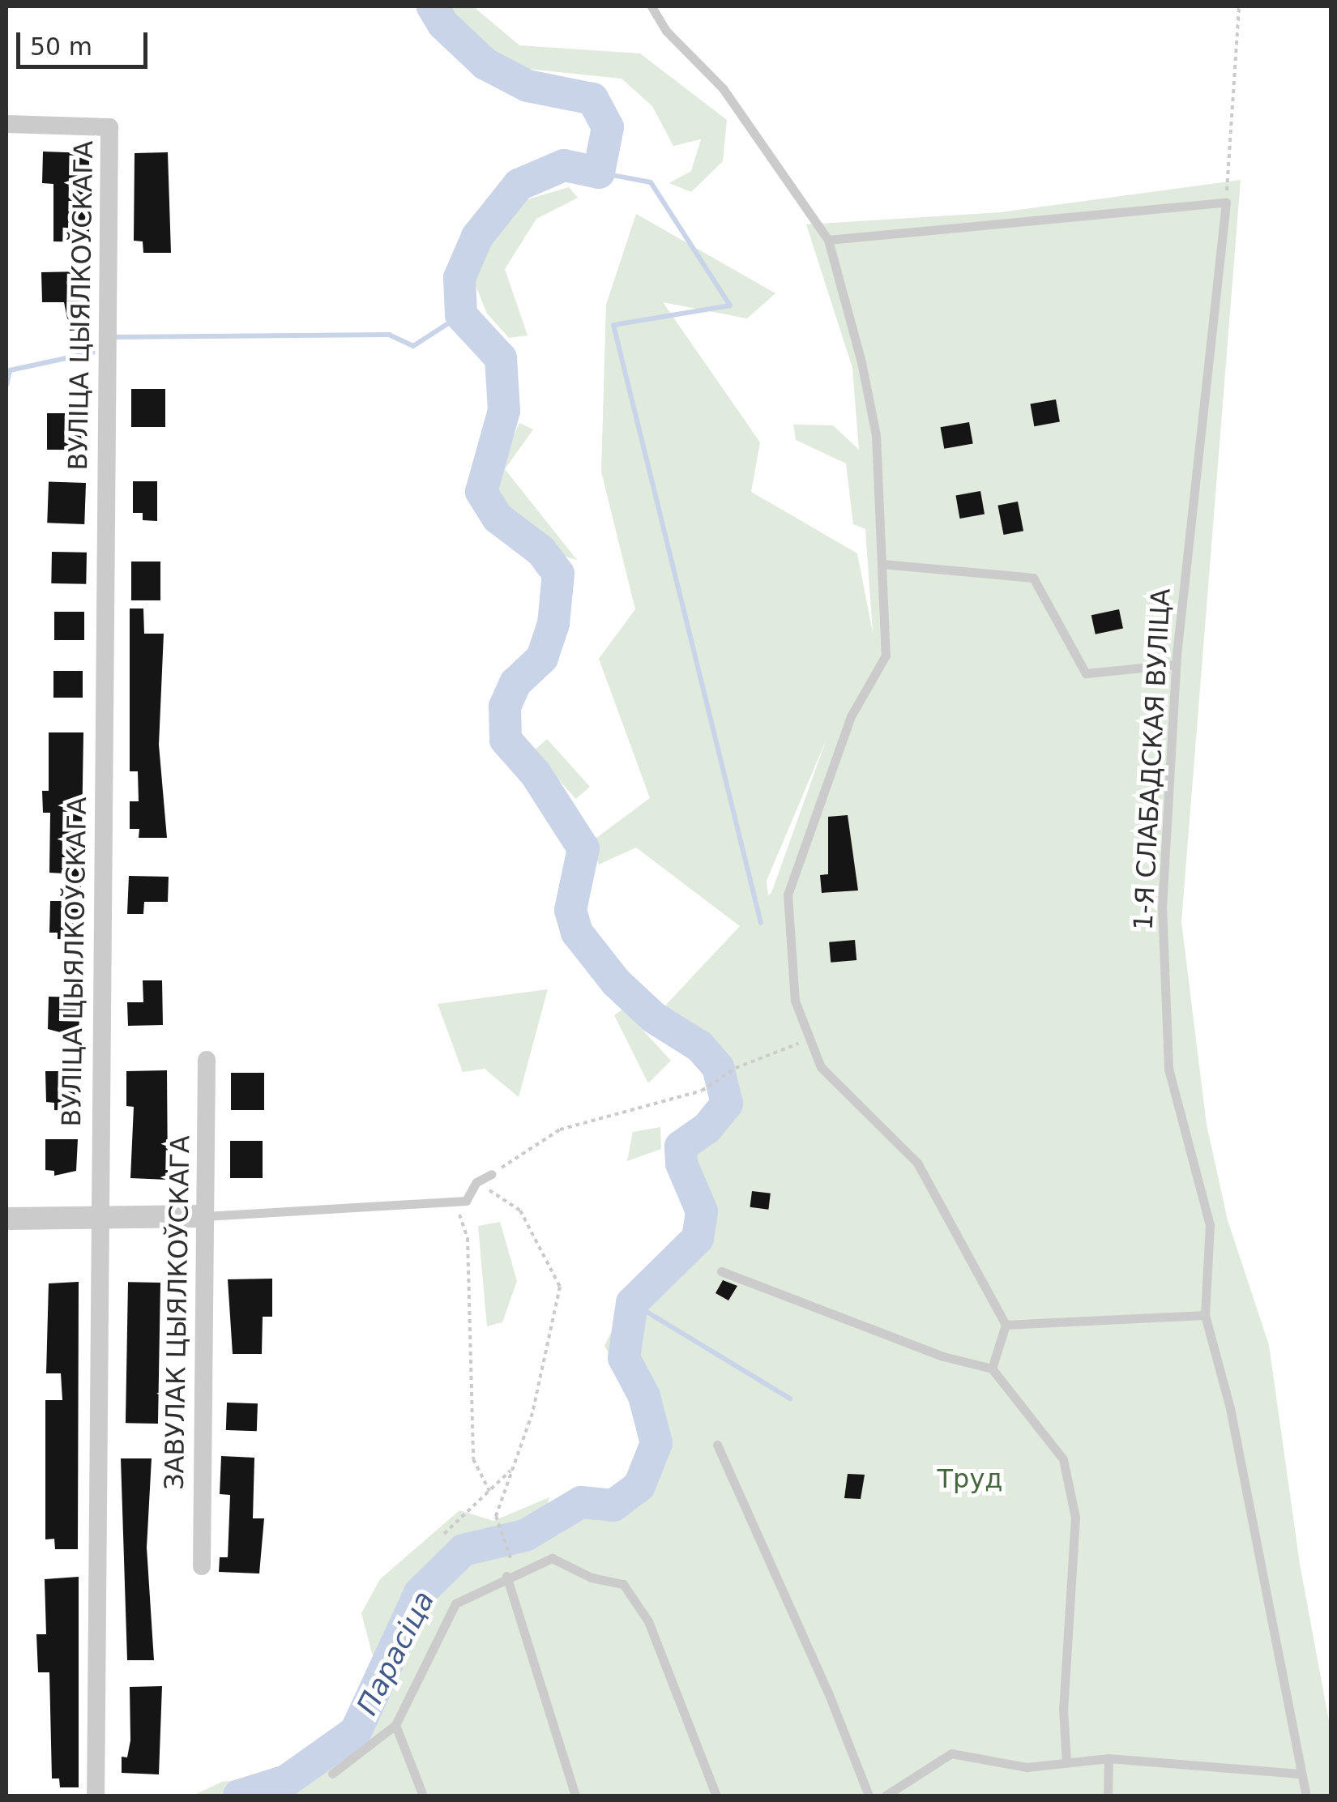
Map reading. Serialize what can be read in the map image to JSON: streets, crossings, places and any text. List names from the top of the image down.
{
  "streets": {
    "street": ["ВУЛІЦА ЦЫЯЛКОЎСКАГА", "ЗАВУЛАК ЦЫЯЛКОЎСКАГА"],
    "lane": ["1-Я СЛАБАДСКАЯ ВУЛІЦА"]
  },
  "water": ["Парасіца"],
  "parks": ["Труд"],
  "scale_bar": "50 m"
}
